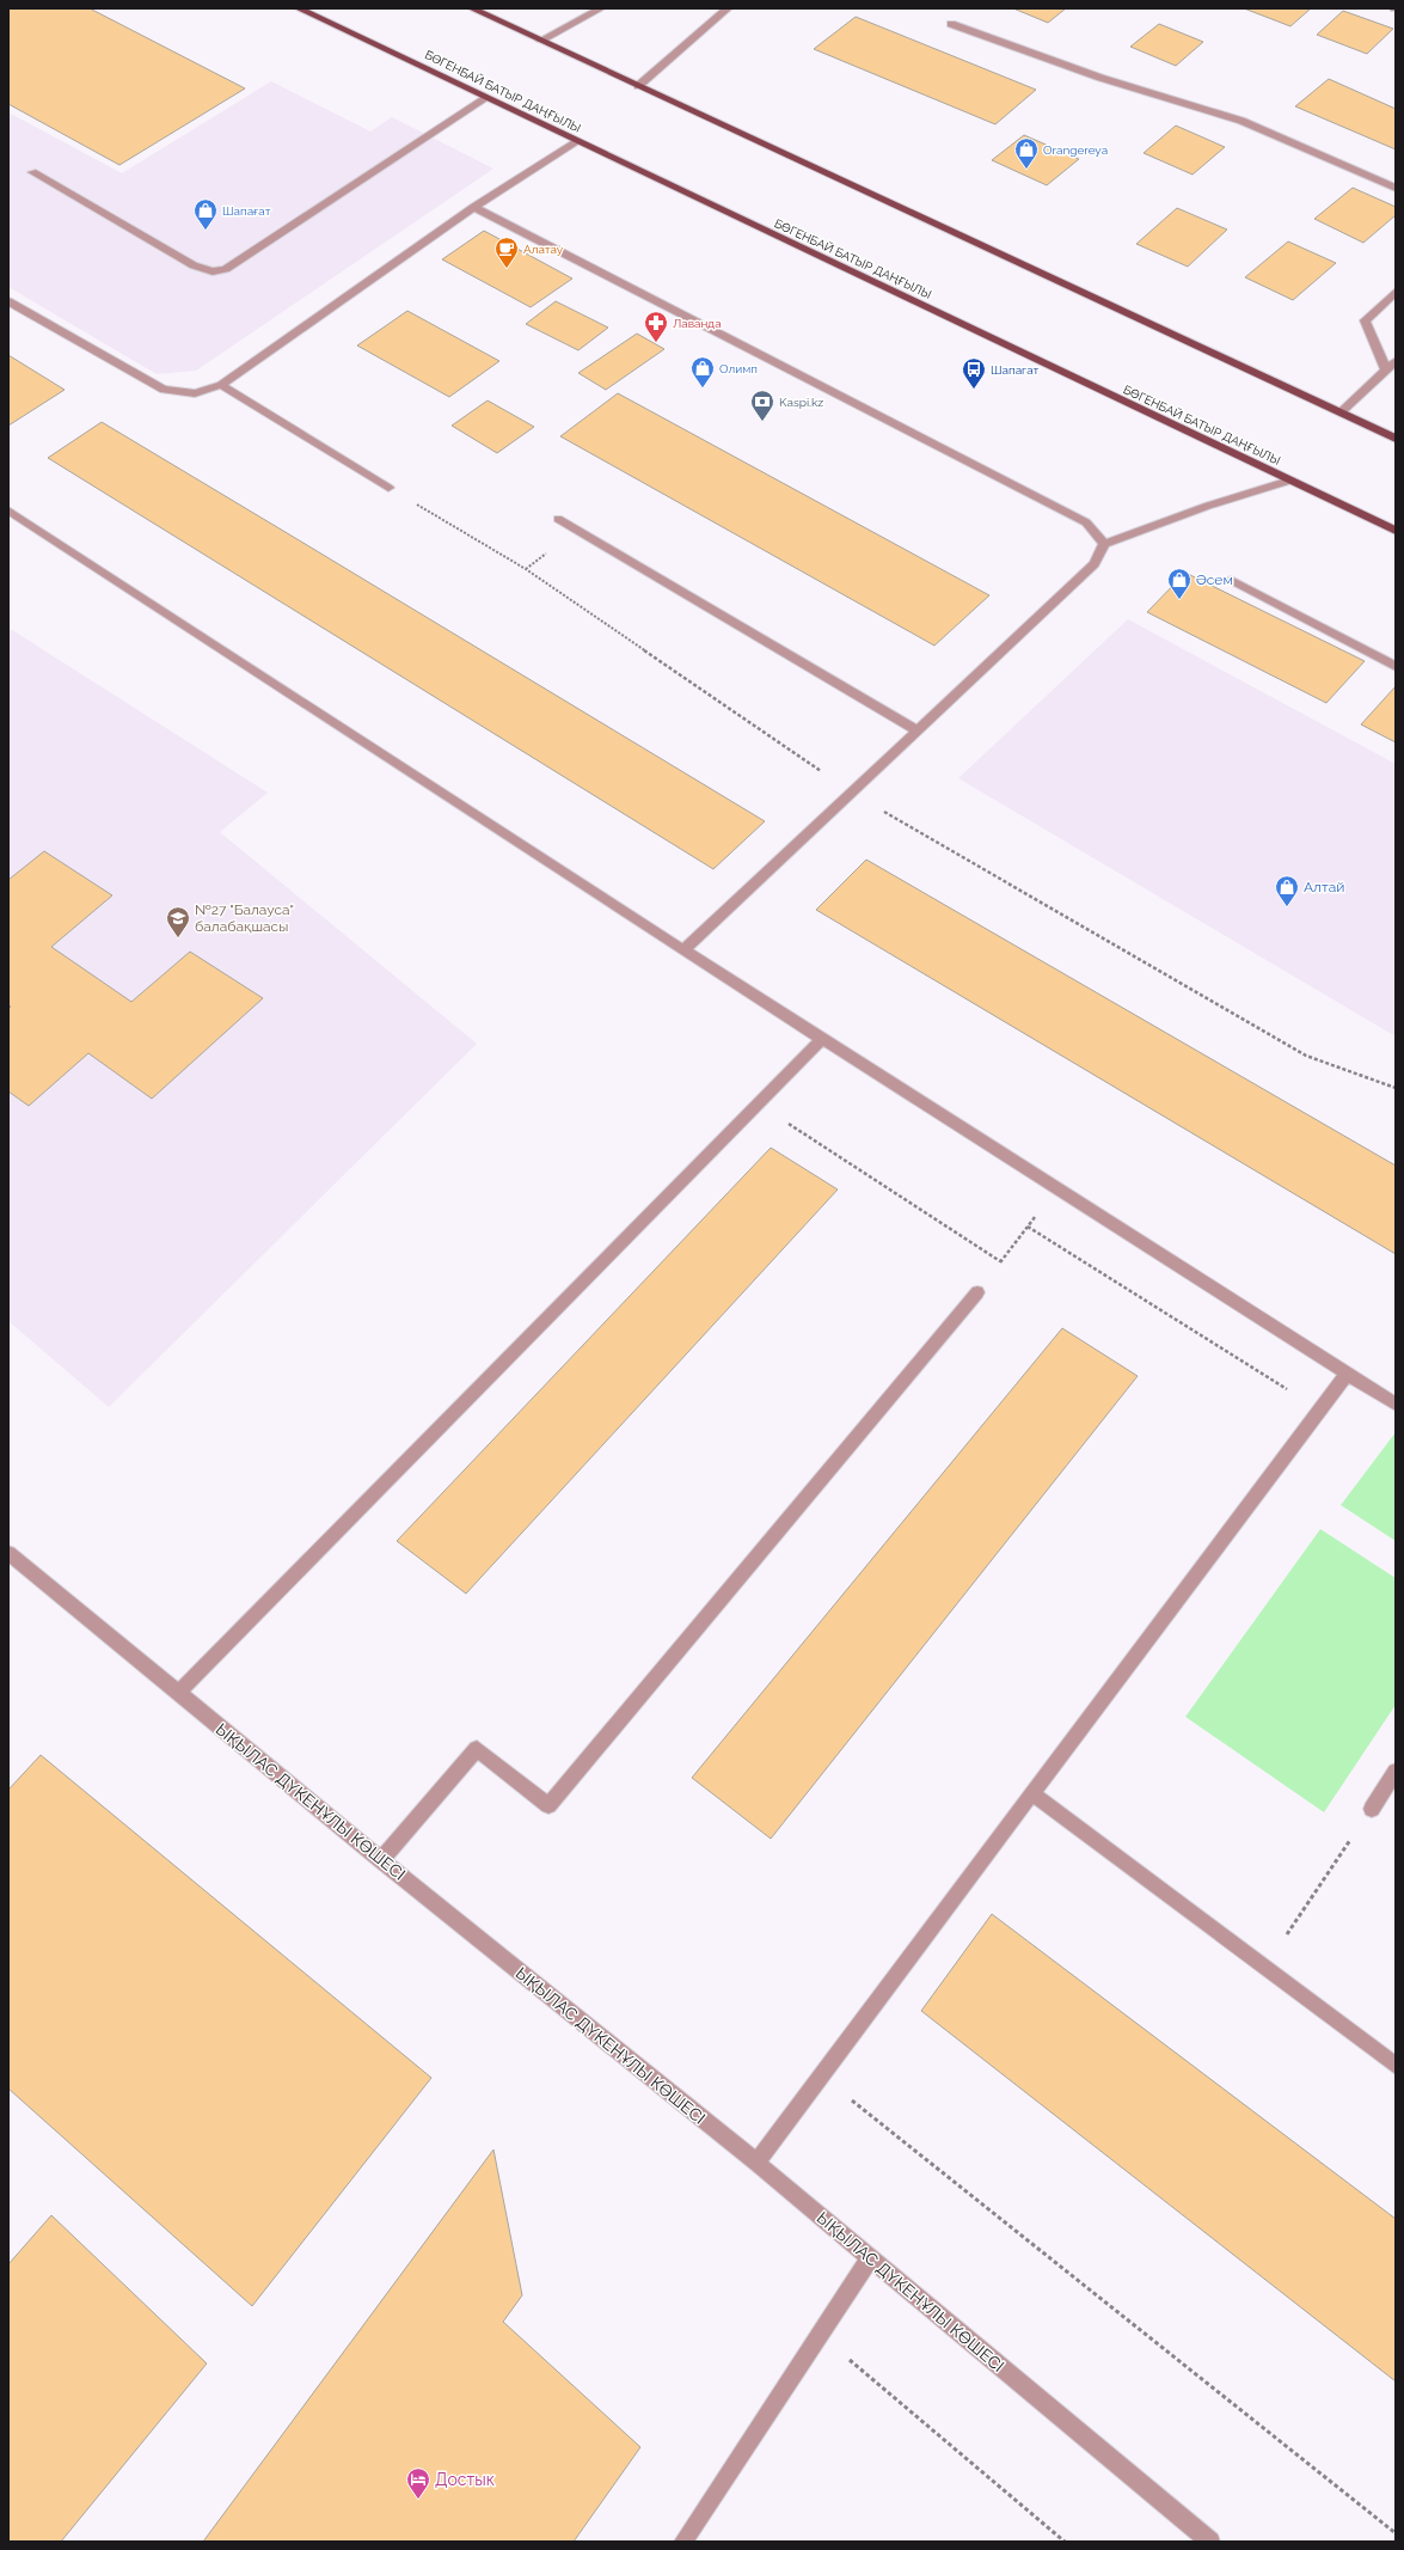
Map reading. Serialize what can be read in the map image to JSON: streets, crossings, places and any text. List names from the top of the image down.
{
  "streets": {
    "main road": ["БӨГЕНБАЙ БАТЫР ДАҢҒЫЛЫ"],
    "street": ["ЫҚЫЛАС ДҮКЕНҰЛЫ КӨШЕСІ"]
  },
  "places": {
    "shop": [
      "Orangereya",
      "Шапағат",
      "Олимп",
      "Әсем",
      "Алтай"
    ],
    "cafe": ["Алатау"],
    "pharmacy": ["Лаванда"],
    "bus stop": ["Шапагат"],
    "bank": ["Kaspi.kz"],
    "school or university": ["№27 \"Балауса\" балабақшасы"],
    "hotel": ["Достык"]
  }
}
